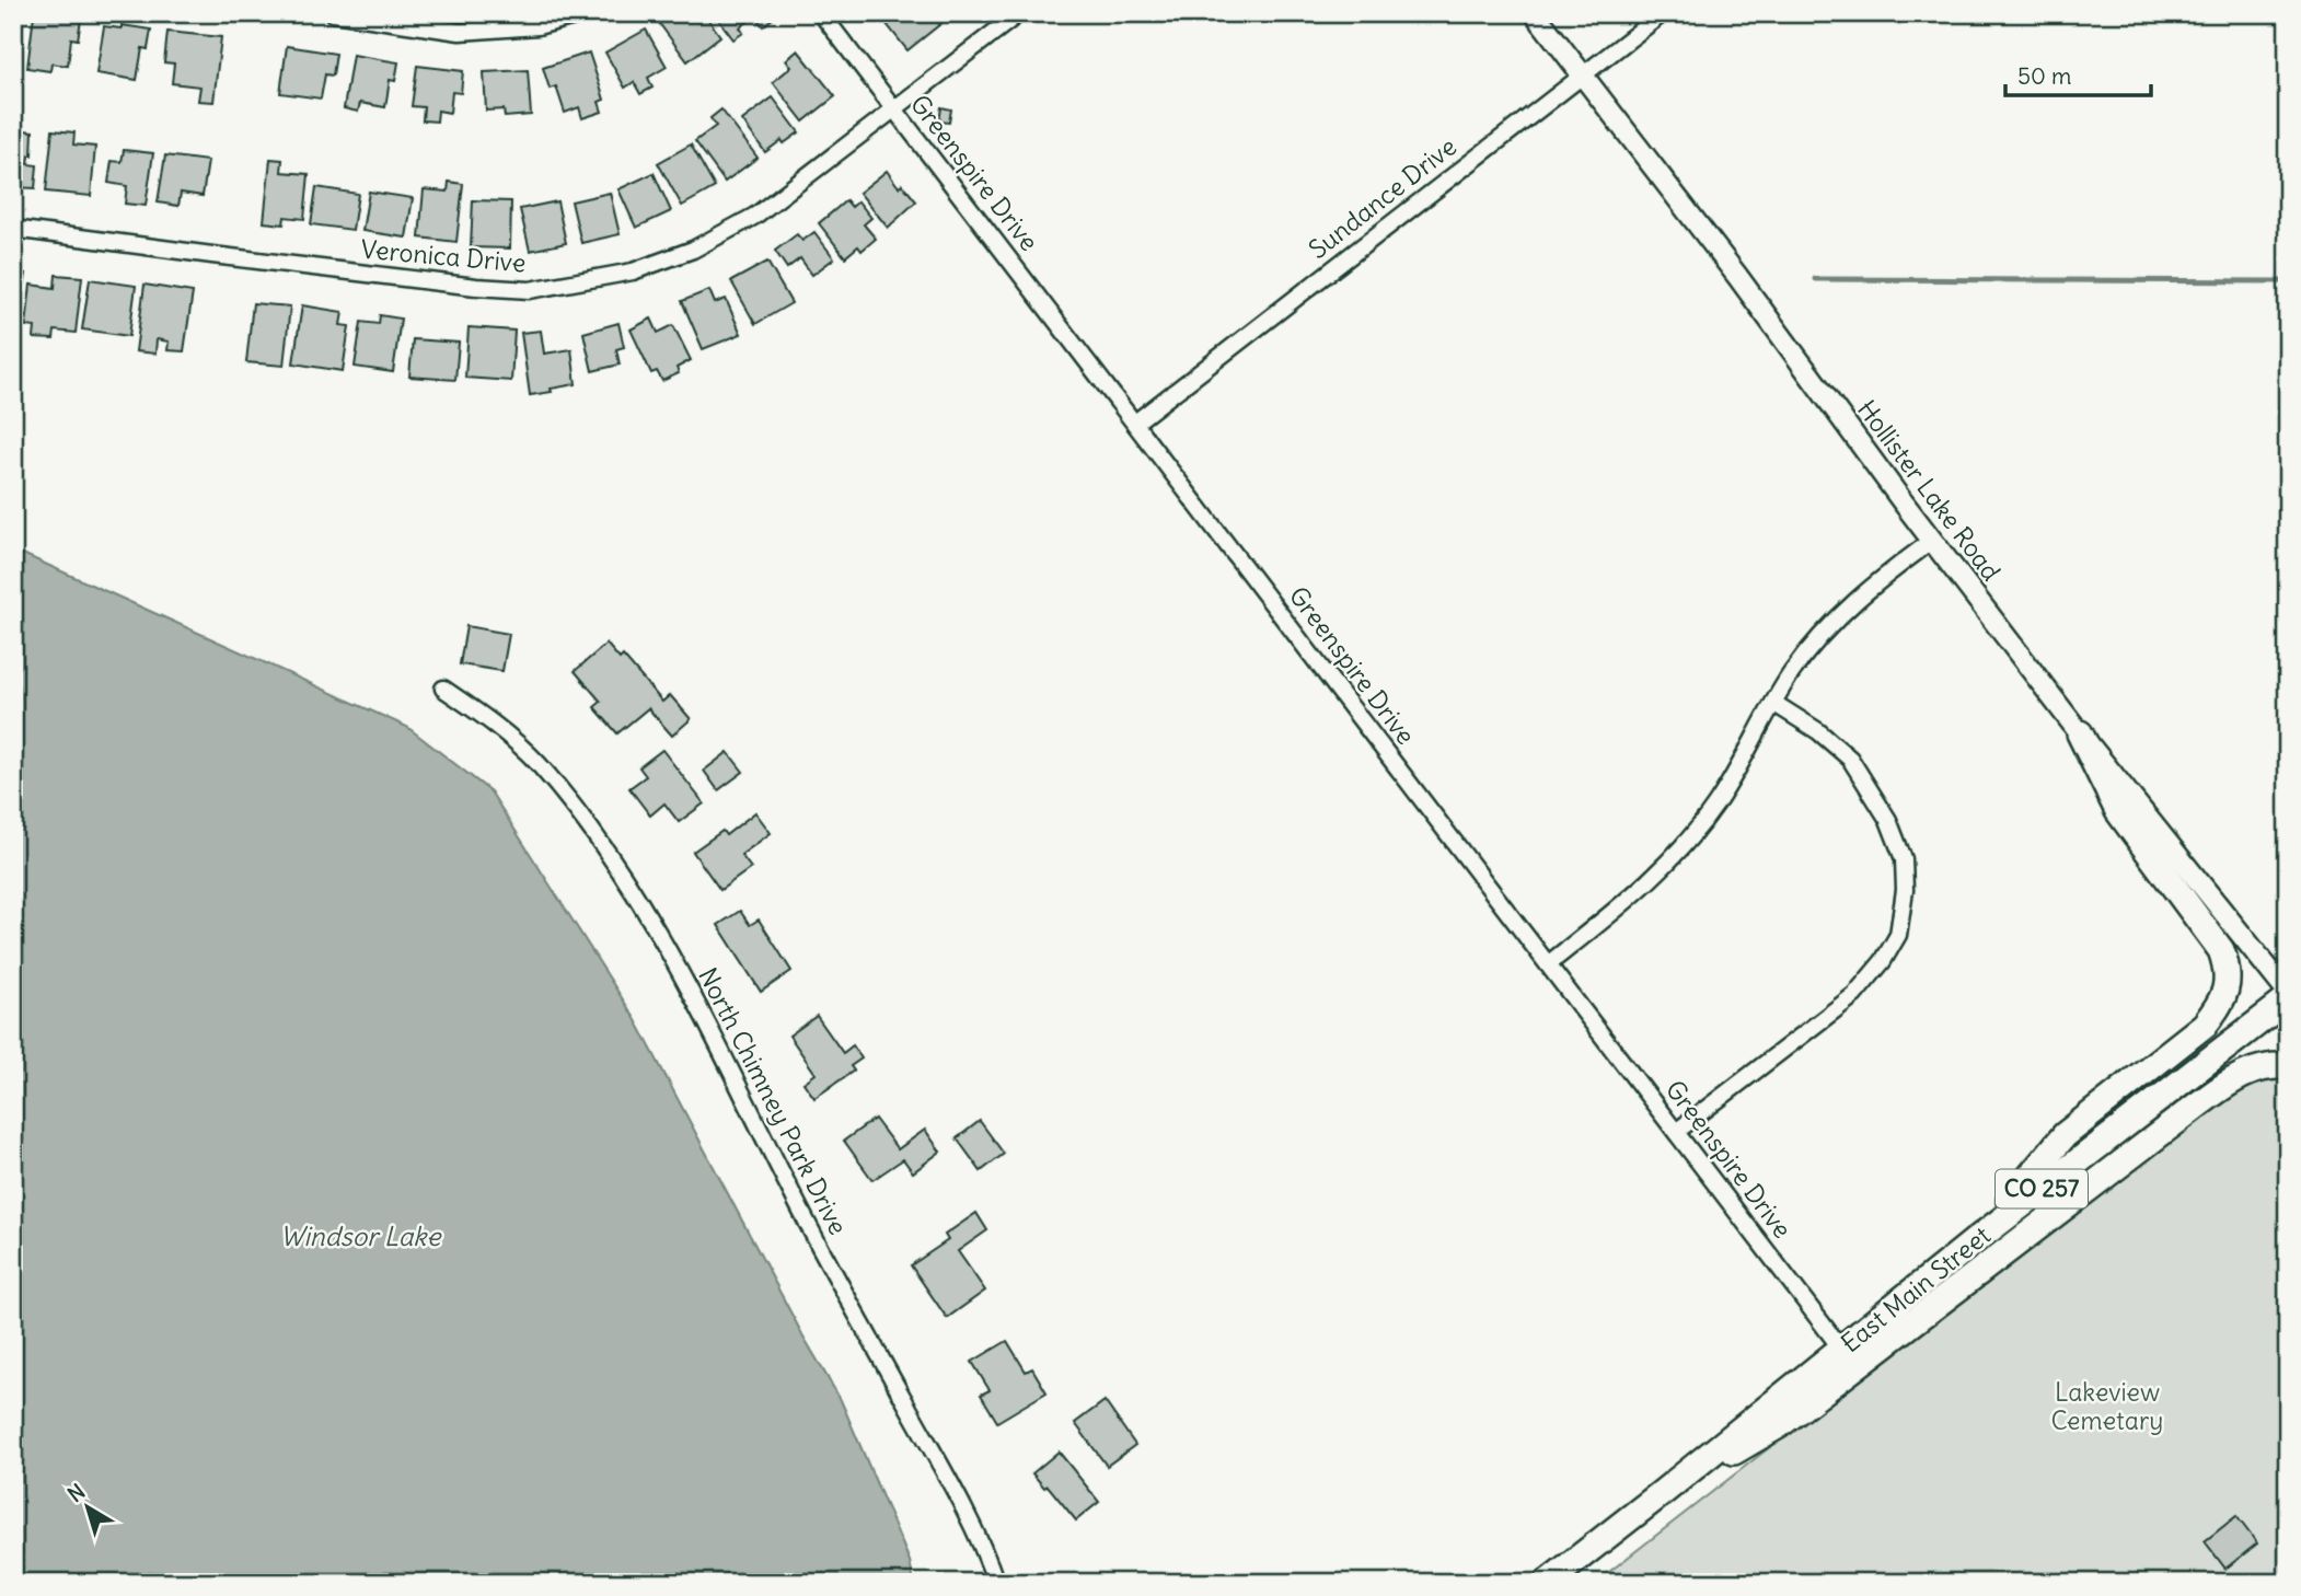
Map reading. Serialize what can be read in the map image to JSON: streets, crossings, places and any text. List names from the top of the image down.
{
  "streets": {
    "main road": ["CO 257", "East Main Street"],
    "street": [
      "Greenspire Drive",
      "Sundance Drive",
      "Veronica Drive",
      "Hollister Lake Road",
      "North Chimney Park Drive"
    ]
  },
  "crossings": [
    ["Greenspire Drive", "Sundance Drive"],
    ["Greenspire Drive", "Veronica Drive"],
    ["Greenspire Drive", "East Main Street"],
    ["Sundance Drive", "Hollister Lake Road"]
  ],
  "water": ["Windsor Lake"],
  "parks": ["Lakeview Cemetary"],
  "scale_bar": "50 m",
  "north": "top left"
}
